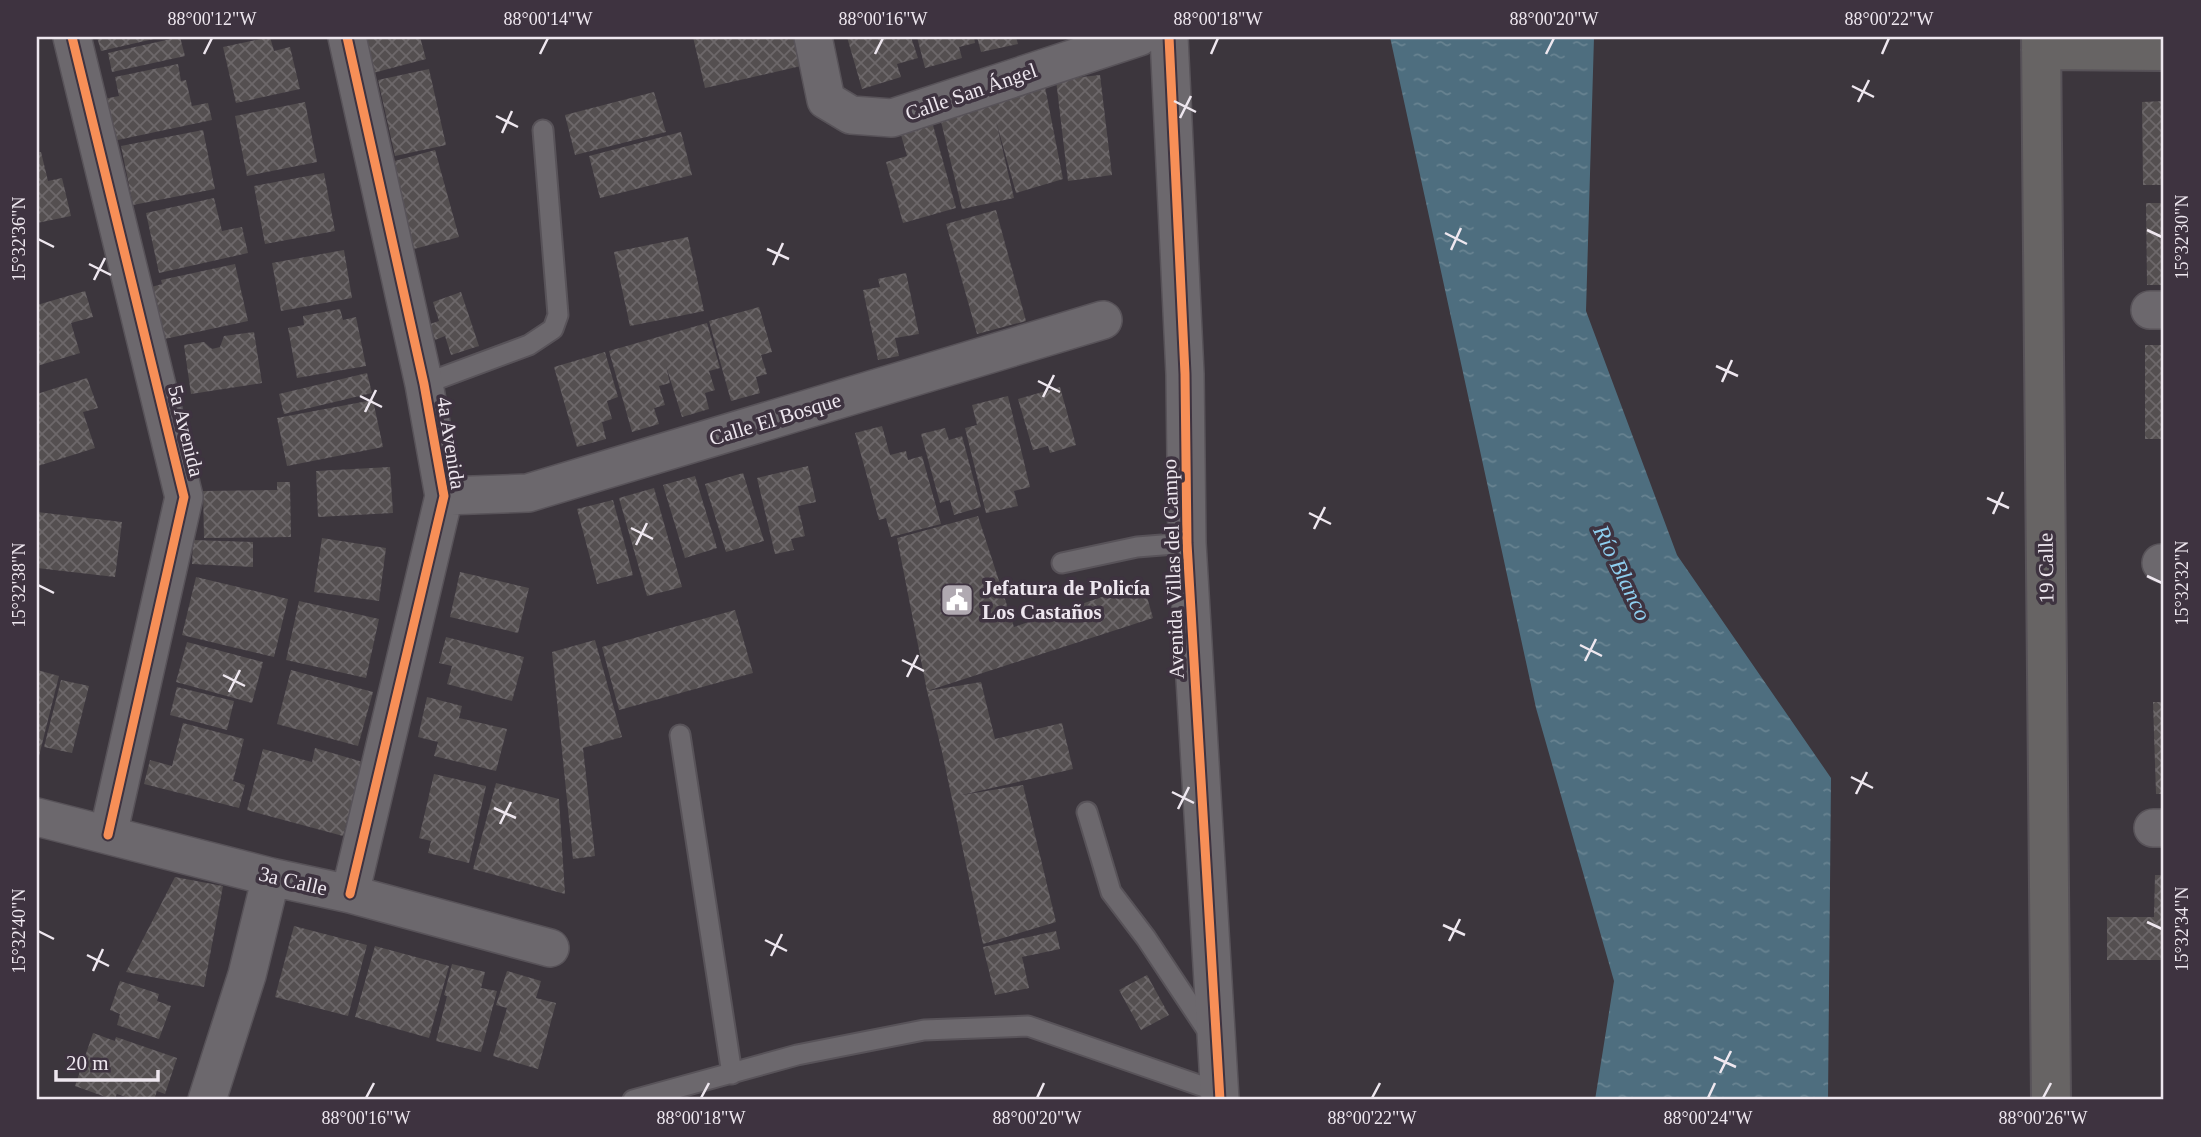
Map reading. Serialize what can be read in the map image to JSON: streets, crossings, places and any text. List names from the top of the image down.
{
  "streets": {
    "main road": ["19 Calle"],
    "street": [
      "Calle San Ángel",
      "Calle El Bosque",
      "5a Avenida",
      "4a Avenida",
      "Avenida Villas del Campo",
      "3a Calle"
    ]
  },
  "crossings": [
    ["Calle El Bosque", "4a Avenida"],
    ["5a Avenida", "3a Calle"],
    ["4a Avenida", "3a Calle"]
  ],
  "water": ["Río Blanco"],
  "places": {
    "public building": ["Jefatura de Policía Los Castaños"]
  },
  "scale_bar": "20 m",
  "coordinates": [
    "88°00'12\"W",
    "88°00'14\"W",
    "88°00'16\"W",
    "88°00'18\"W",
    "88°00'20\"W",
    "88°00'22\"W",
    "15°32'30\"N",
    "15°32'36\"N",
    "15°32'32\"N",
    "15°32'38\"N",
    "15°32'34\"N",
    "15°32'40\"N",
    "88°00'24\"W",
    "88°00'26\"W"
  ]
}
